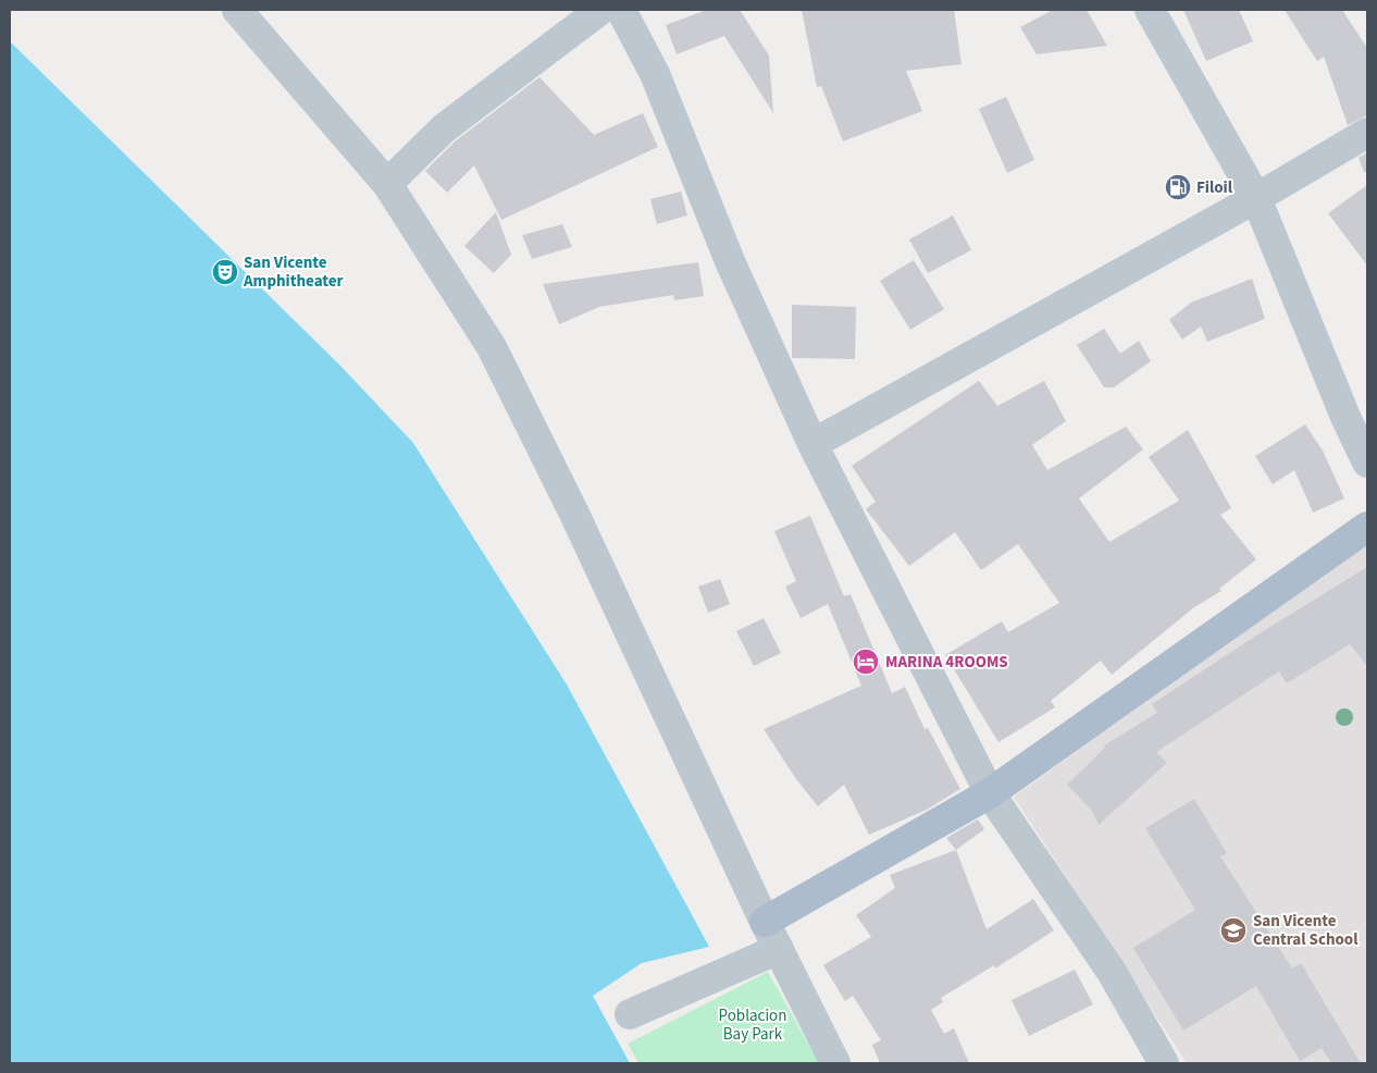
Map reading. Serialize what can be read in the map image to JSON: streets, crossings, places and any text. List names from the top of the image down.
{
  "parks": ["Poblacion Bay Park"],
  "places": {
    "fuel station": ["Filoil"],
    "theatre": ["San Vicente Amphitheater"],
    "hotel": ["MARINA 4ROOMS"],
    "school or university": ["San Vicente Central School"]
  }
}
